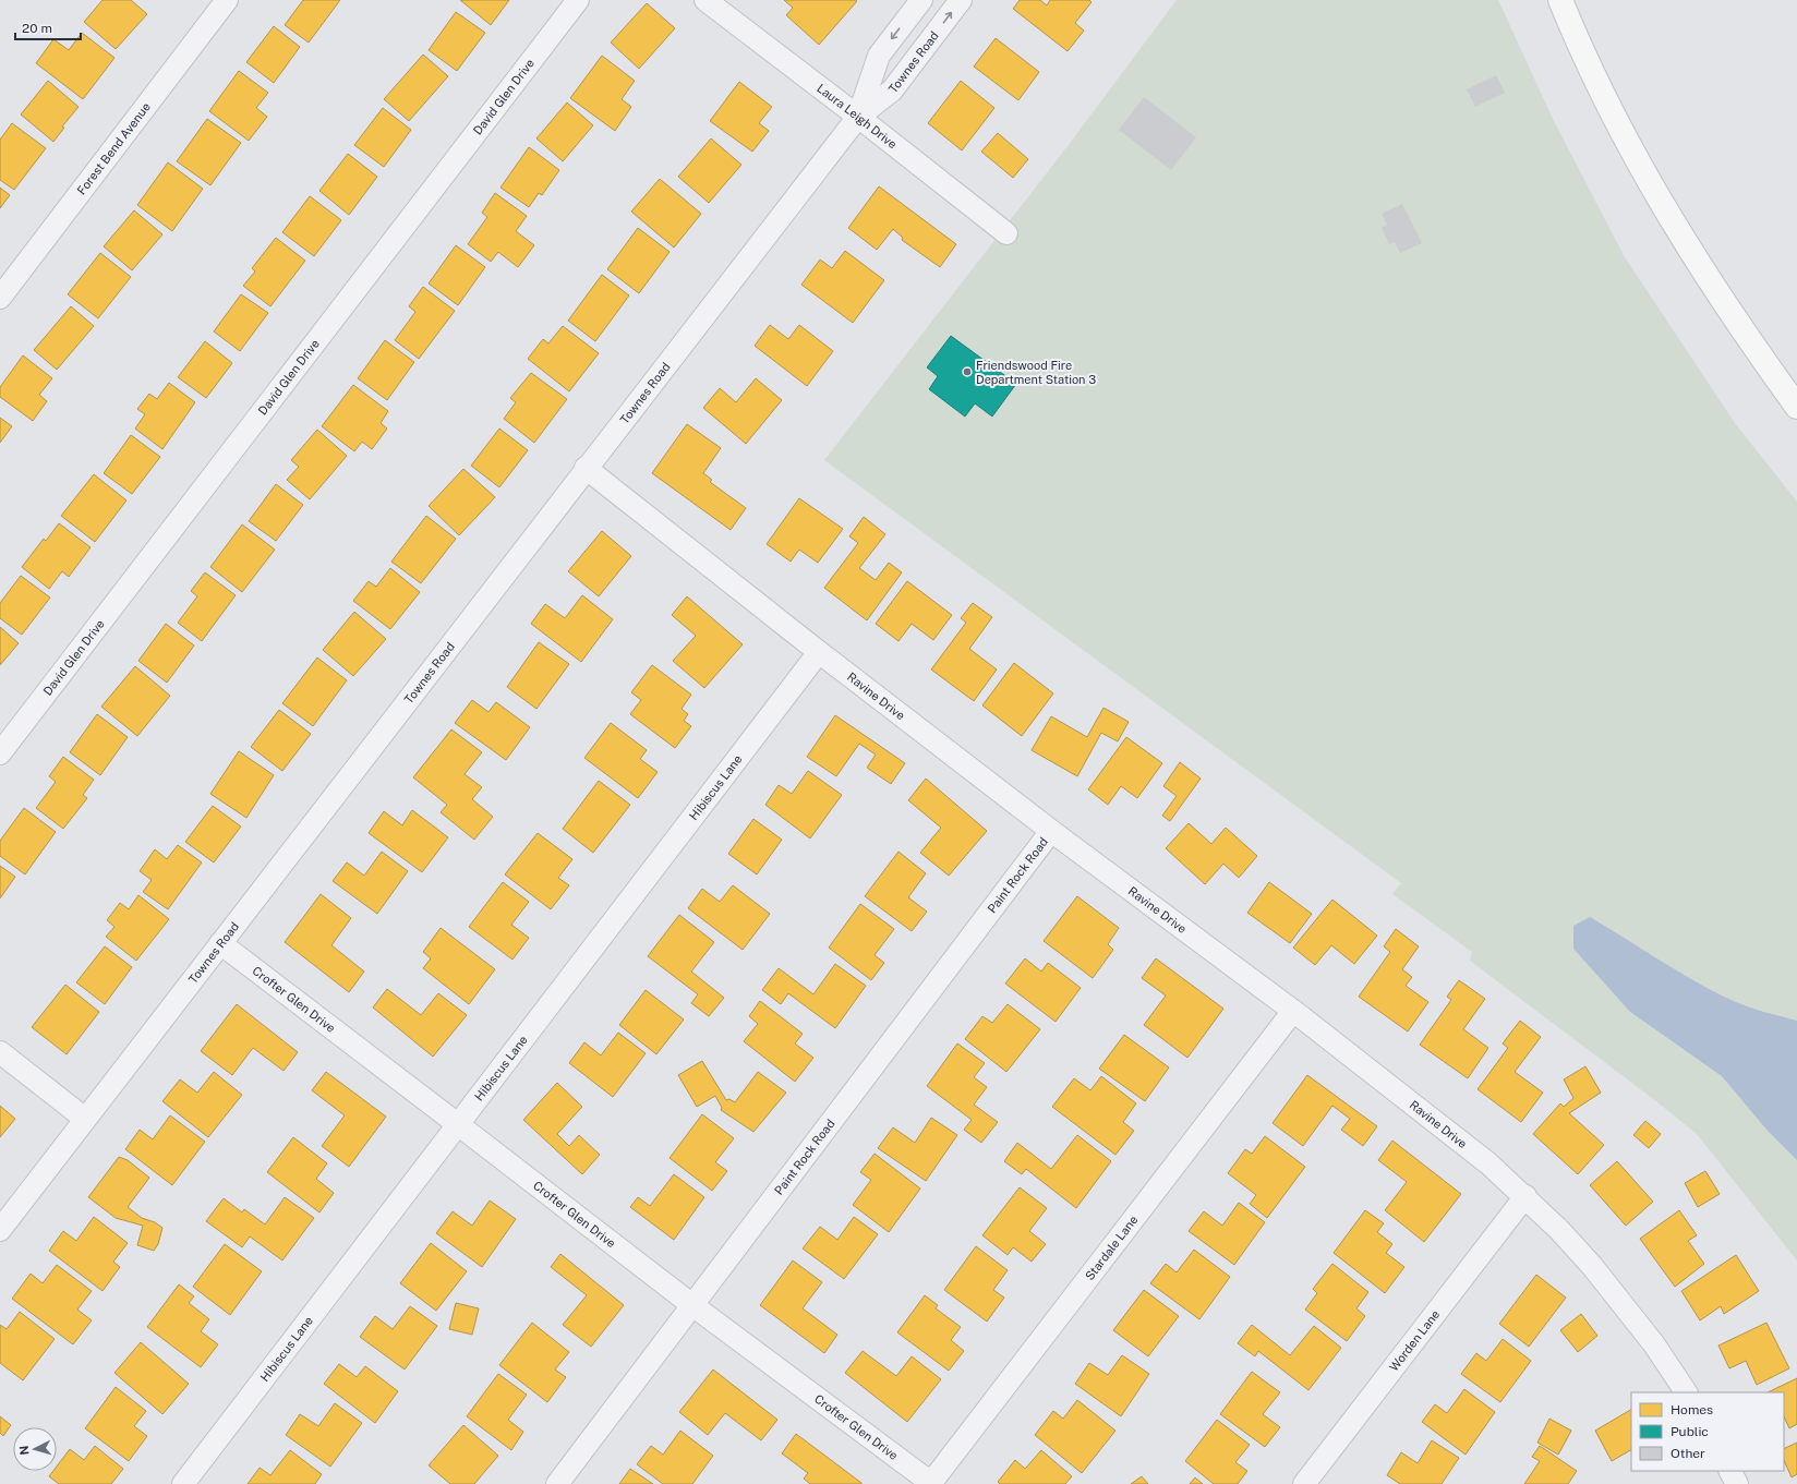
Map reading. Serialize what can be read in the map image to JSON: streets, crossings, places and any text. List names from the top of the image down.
{
  "streets": {
    "street": [
      "Townes Road",
      "David Glen Drive",
      "Laura Leigh Drive",
      "Forest Bend Avenue",
      "Ravine Drive",
      "Hibiscus Lane",
      "Paint Rock Road",
      "Crofter Glen Drive",
      "Stardale Lane",
      "Worden Lane"
    ]
  },
  "crossings": [
    ["Townes Road", "Laura Leigh Drive"],
    ["Townes Road", "Ravine Drive"],
    ["Townes Road", "Crofter Glen Drive"],
    ["Ravine Drive", "Hibiscus Lane"],
    ["Ravine Drive", "Paint Rock Road"],
    ["Ravine Drive", "Stardale Lane"],
    ["Ravine Drive", "Worden Lane"],
    ["Hibiscus Lane", "Crofter Glen Drive"],
    ["Paint Rock Road", "Crofter Glen Drive"],
    ["Crofter Glen Drive", "Stardale Lane"]
  ],
  "places": ["Friendswood Fire Department Station 3"],
  "legend": ["Homes", "Public", "Other"],
  "scale_bar": "20 m",
  "north": "left"
}
